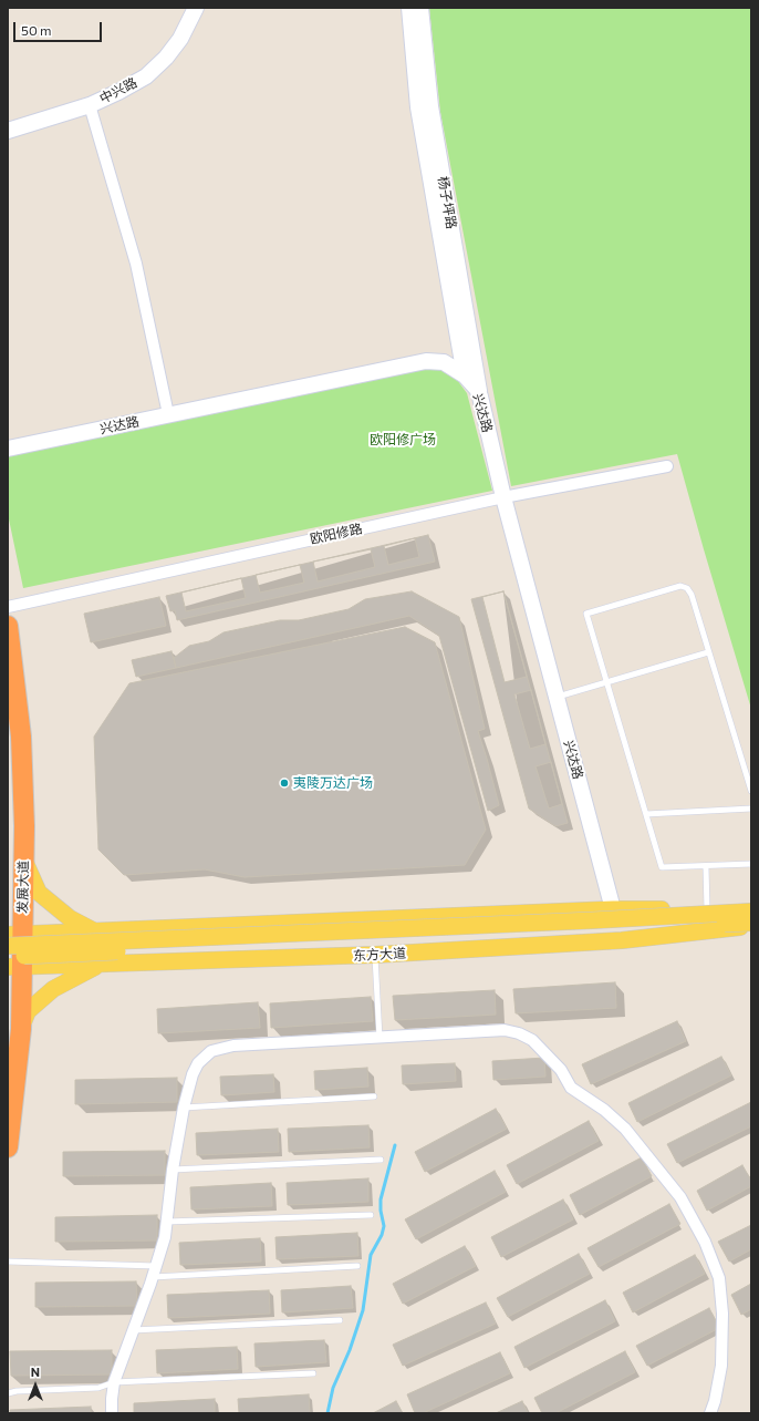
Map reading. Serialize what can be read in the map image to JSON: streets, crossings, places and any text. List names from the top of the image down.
{
  "streets": {
    "highway": ["发展大道"],
    "main road": ["东方大道"],
    "street": [
      "中兴路",
      "杨子坪路",
      "兴达路",
      "欧阳修路"
    ]
  },
  "crossings": [
    ["杨子坪路", "兴达路"],
    ["兴达路", "欧阳修路"],
    ["发展大道", "东方大道"]
  ],
  "parks": ["欧阳修广场"],
  "places": ["夷陵万达广场"],
  "scale_bar": "50 m",
  "north": "top"
}
